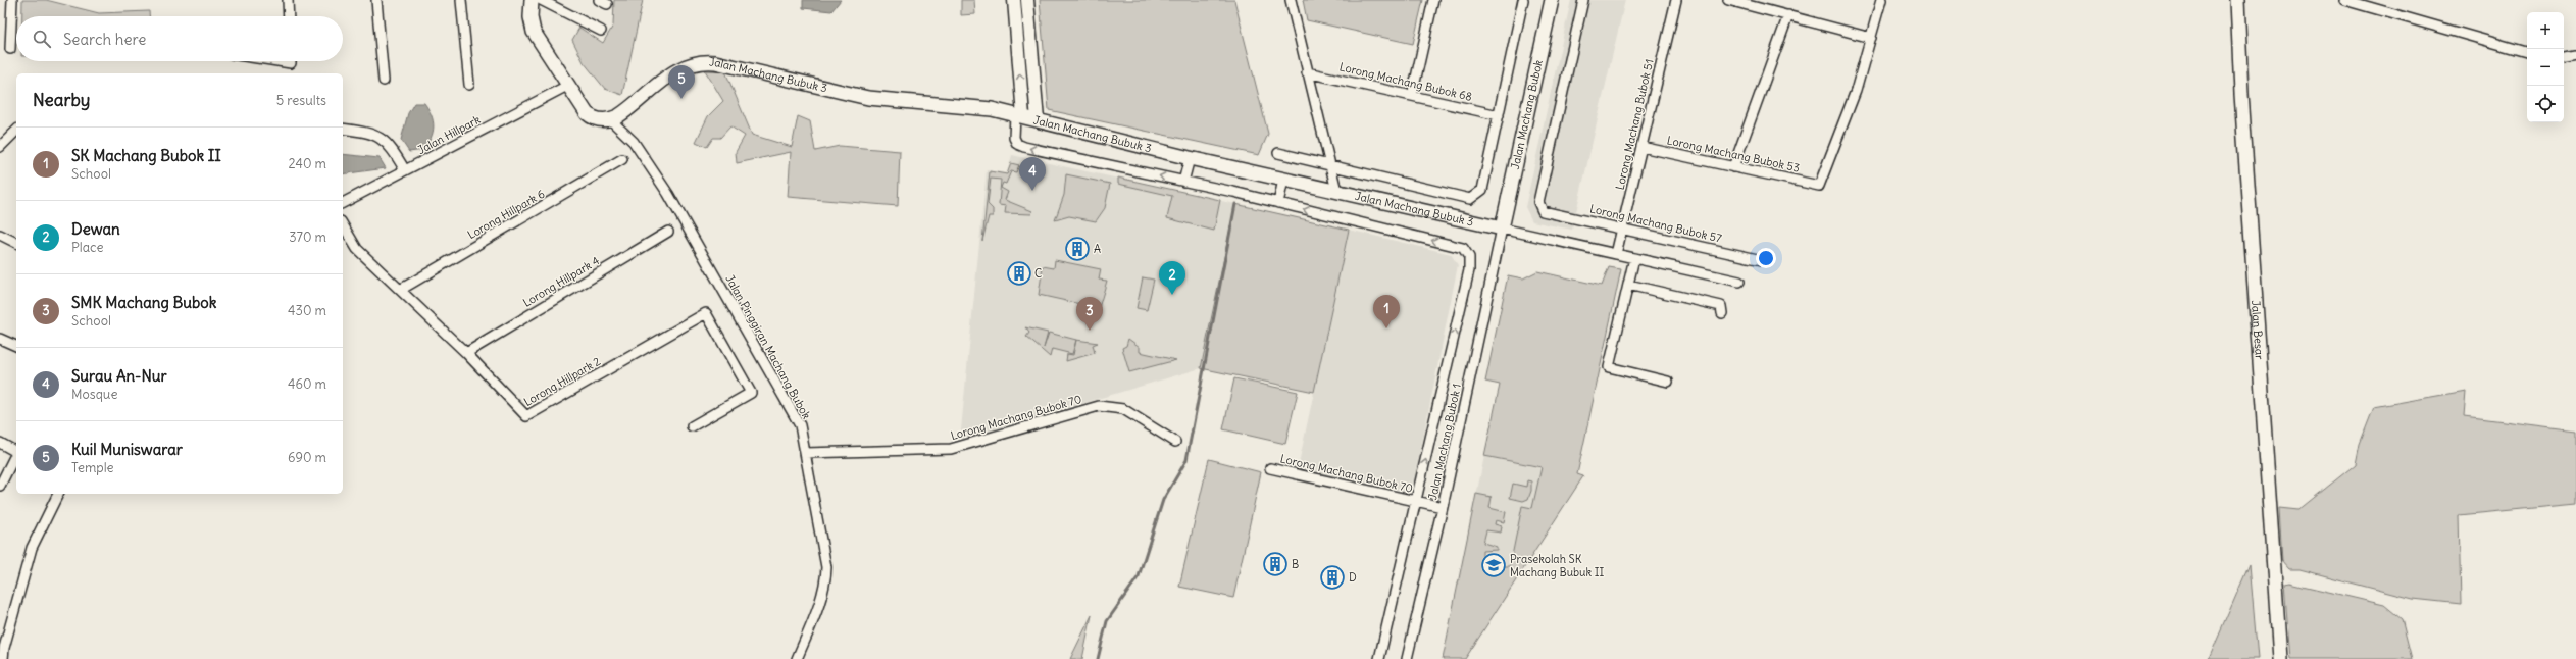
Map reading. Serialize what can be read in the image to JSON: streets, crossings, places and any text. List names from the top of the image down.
{
  "streets": {
    "main road": ["Jalan Machang Bubuk 3", "Jalan Machang Bubok", "Jalan Besar"],
    "street": [
      "Lorong Machang Bubok 68",
      "Lorong Machang Bubok 51",
      "Jalan Hillpark",
      "Lorong Machang Bubok 53",
      "Lorong Hillpark 6",
      "Lorong Machang Bubok 57",
      "Lorong Hillpark 4",
      "Jalan Pinggiran Machang Bubok",
      "Lorong Hillpark 2",
      "Lorong Machang Bubok 70",
      "Jalan Machang Bubok 1"
    ]
  },
  "crossings": [
    ["Jalan Machang Bubuk 3", "Lorong Machang Bubok 68"],
    ["Jalan Machang Bubuk 3", "Jalan Machang Bubok"],
    ["Jalan Machang Bubuk 3", "Lorong Machang Bubok 51"],
    ["Jalan Machang Bubuk 3", "Jalan Pinggiran Machang Bubok"],
    ["Jalan Machang Bubuk 3", "Jalan Machang Bubok 1"],
    ["Jalan Machang Bubok", "Jalan Machang Bubok 1"],
    ["Lorong Machang Bubok 51", "Lorong Machang Bubok 53"],
    ["Lorong Machang Bubok 51", "Lorong Machang Bubok 57"],
    ["Lorong Hillpark 6", "Lorong Hillpark 2"],
    ["Lorong Hillpark 4", "Lorong Hillpark 2"],
    ["Jalan Pinggiran Machang Bubok", "Lorong Machang Bubok 70"],
    ["Lorong Machang Bubok 70", "Jalan Machang Bubok 1"]
  ],
  "places": {
    "building": [
      "A",
      "C",
      "B",
      "D"
    ],
    "school or university": ["Prasekolah SK Machang Bubuk II"]
  },
  "page": {
    "map_buttons": ["+", "−"],
    "search": "Search here",
    "pins": [
      "5",
      "4",
      "2",
      "1",
      "3"
    ],
    "heading": ["Nearby", "5 results"],
    "list": [
      {
        "mark": "1",
        "name": "SK Machang Bubok II",
        "note": "School",
        "value": "240 m"
      },
      {
        "mark": "2",
        "name": "Dewan",
        "note": "Place",
        "value": "370 m"
      },
      {
        "mark": "3",
        "name": "SMK Machang Bubok",
        "note": "School",
        "value": "430 m"
      },
      {
        "mark": "4",
        "name": "Surau An-Nur",
        "note": "Mosque",
        "value": "460 m"
      },
      {
        "mark": "5",
        "name": "Kuil Muniswarar",
        "note": "Temple",
        "value": "690 m"
      }
    ]
  }
}
